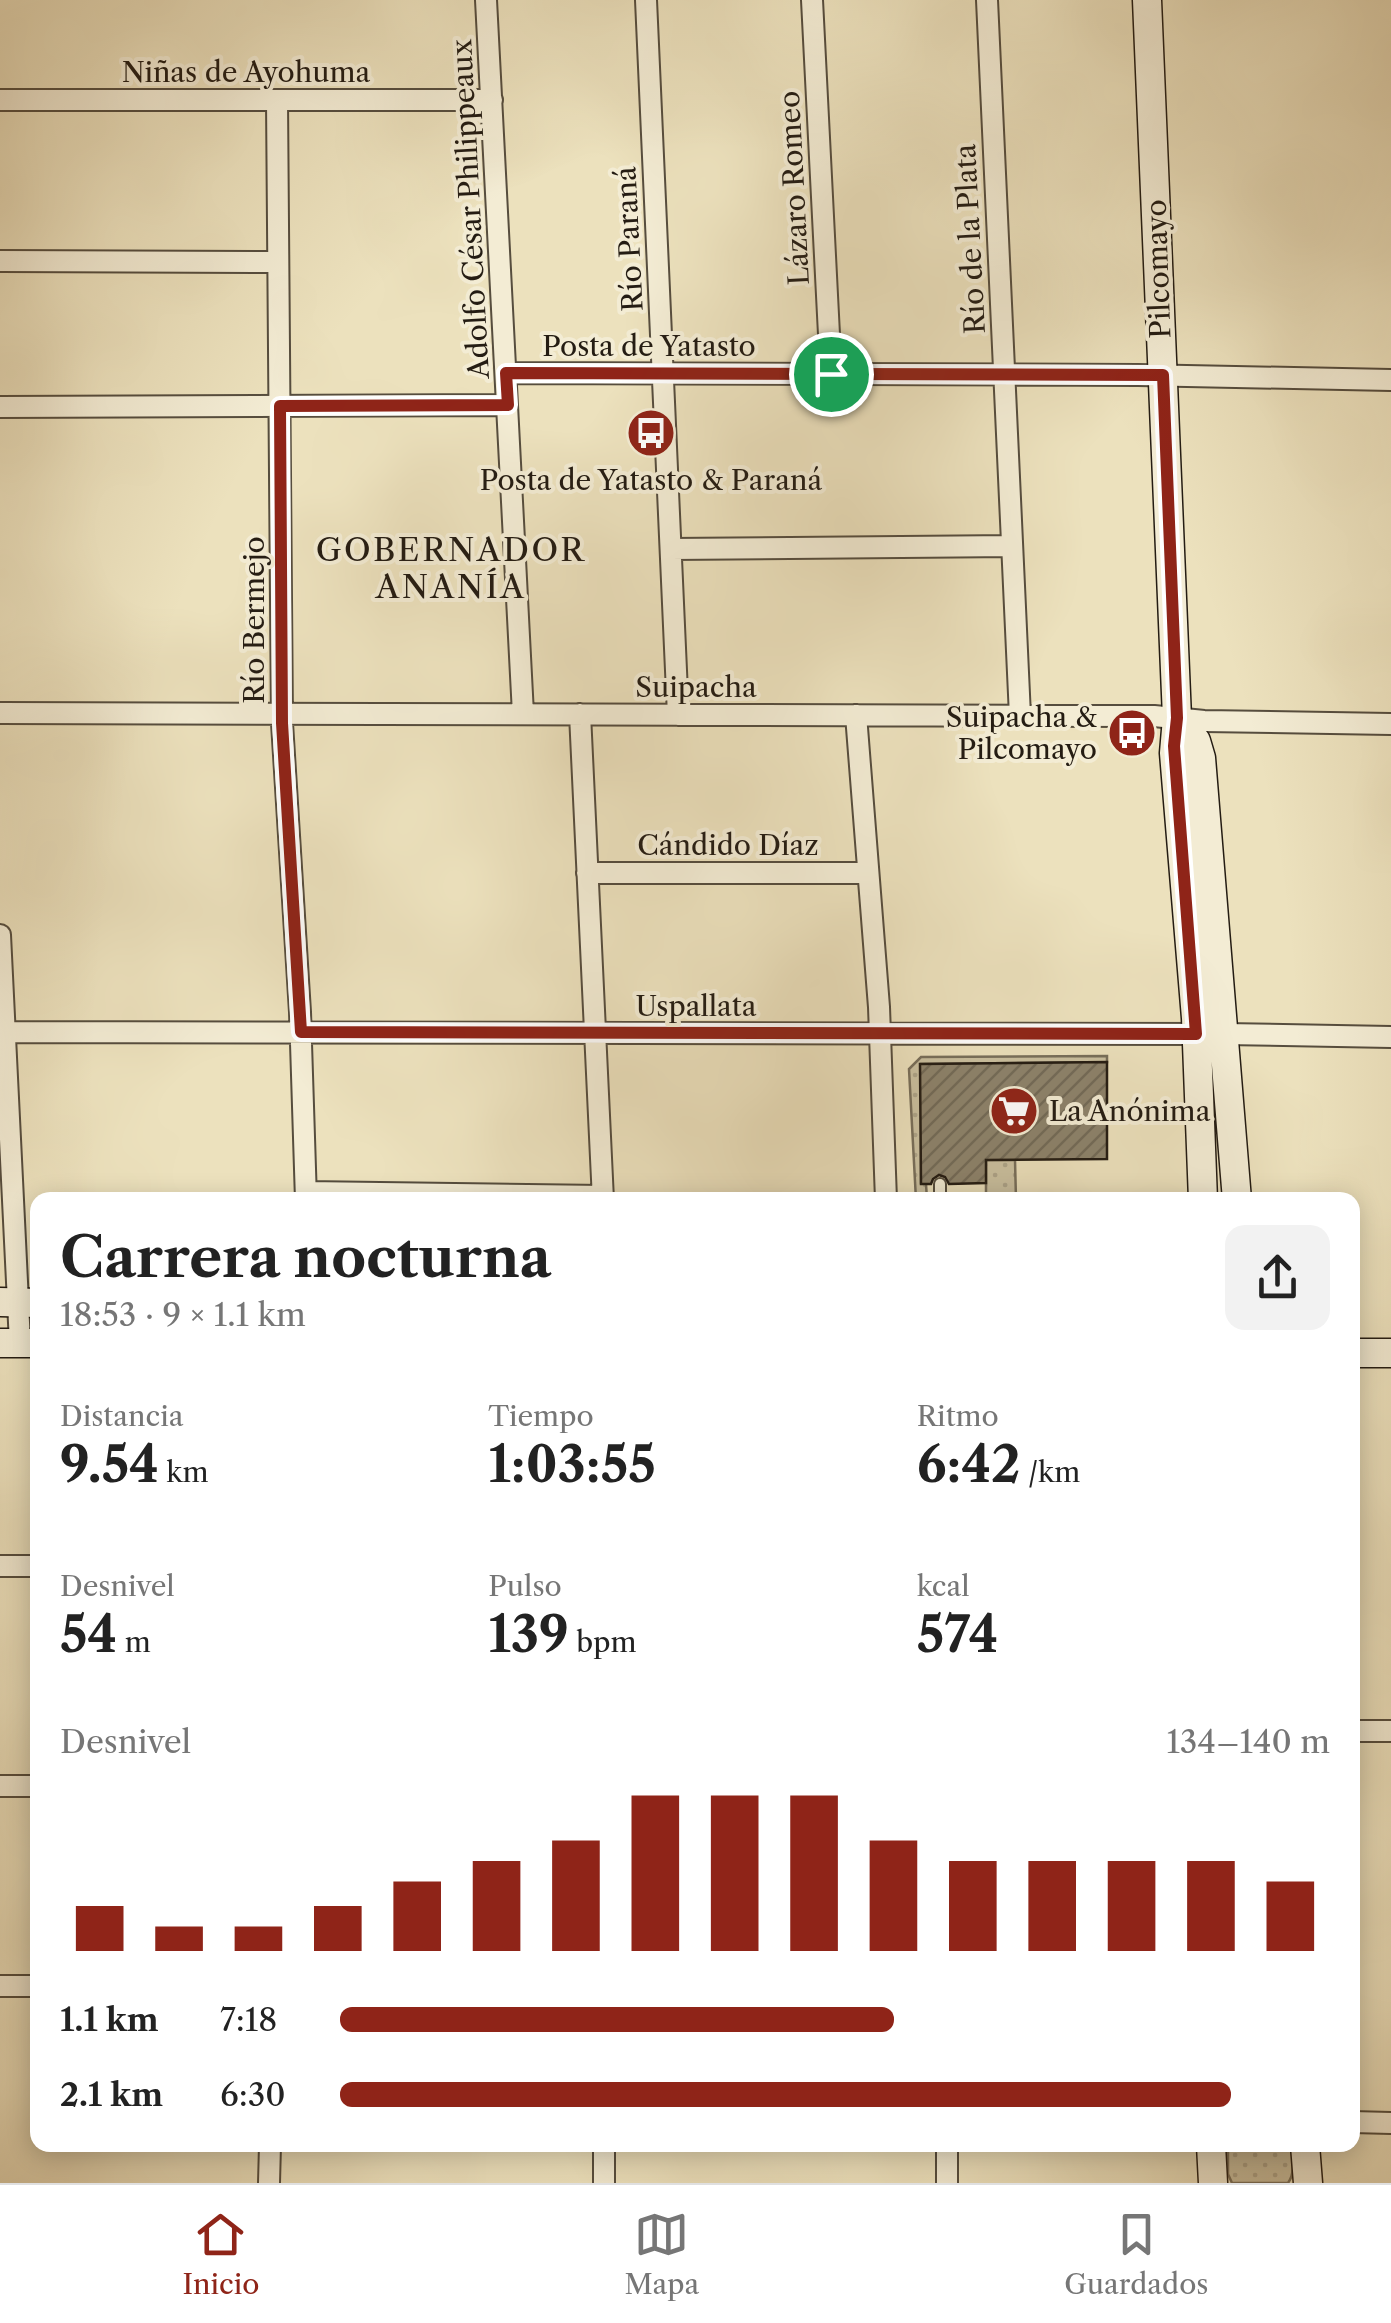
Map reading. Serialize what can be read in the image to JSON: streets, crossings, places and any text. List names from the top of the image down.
{
  "streets": {
    "street": [
      "Niñas de Ayohuma",
      "Lázaro Romeo",
      "Adolfo César Philippeaux",
      "Río Paraná",
      "Río de la Plata",
      "Pilcomayo",
      "Posta de Yatasto",
      "Río Bermejo",
      "Suipacha",
      "Cándido Díaz",
      "Uspallata"
    ]
  },
  "crossings": [
    ["Niñas de Ayohuma", "Adolfo César Philippeaux"],
    ["Niñas de Ayohuma", "Río Bermejo"],
    ["Lázaro Romeo", "Posta de Yatasto"],
    ["Adolfo César Philippeaux", "Posta de Yatasto"],
    ["Adolfo César Philippeaux", "Suipacha"],
    ["Río Paraná", "Posta de Yatasto"],
    ["Río Paraná", "Suipacha"],
    ["Río de la Plata", "Posta de Yatasto"],
    ["Río de la Plata", "Suipacha"],
    ["Pilcomayo", "Posta de Yatasto"],
    ["Pilcomayo", "Suipacha"],
    ["Pilcomayo", "Uspallata"],
    ["Río Bermejo", "Suipacha"],
    ["Río Bermejo", "Uspallata"]
  ],
  "districts": ["GOBERNADOR ANANÍA"],
  "places": {
    "bus stop": ["Posta de Yatasto & Paraná", "Suipacha & Pilcomayo"],
    "supermarket": ["La Anónima"]
  },
  "page": {
    "heading": ["Carrera nocturna", "18:53 · 9 × 1.1 km"],
    "stats": [
      ["Distancia", "9.54 km"],
      ["Tiempo", "1:03:55"],
      ["Ritmo", "6:42 /km"],
      ["Desnivel", "54 m"],
      ["Pulso", "139 bpm"],
      ["kcal", "574"]
    ],
    "chart": ["Desnivel", "134–140 m"],
    "list": [
      {
        "name": "1.1 km",
        "note": "7:18"
      },
      {
        "name": "2.1 km",
        "note": "6:30"
      }
    ],
    "tabs": ["Inicio", "Mapa", "Guardados"]
  }
}
